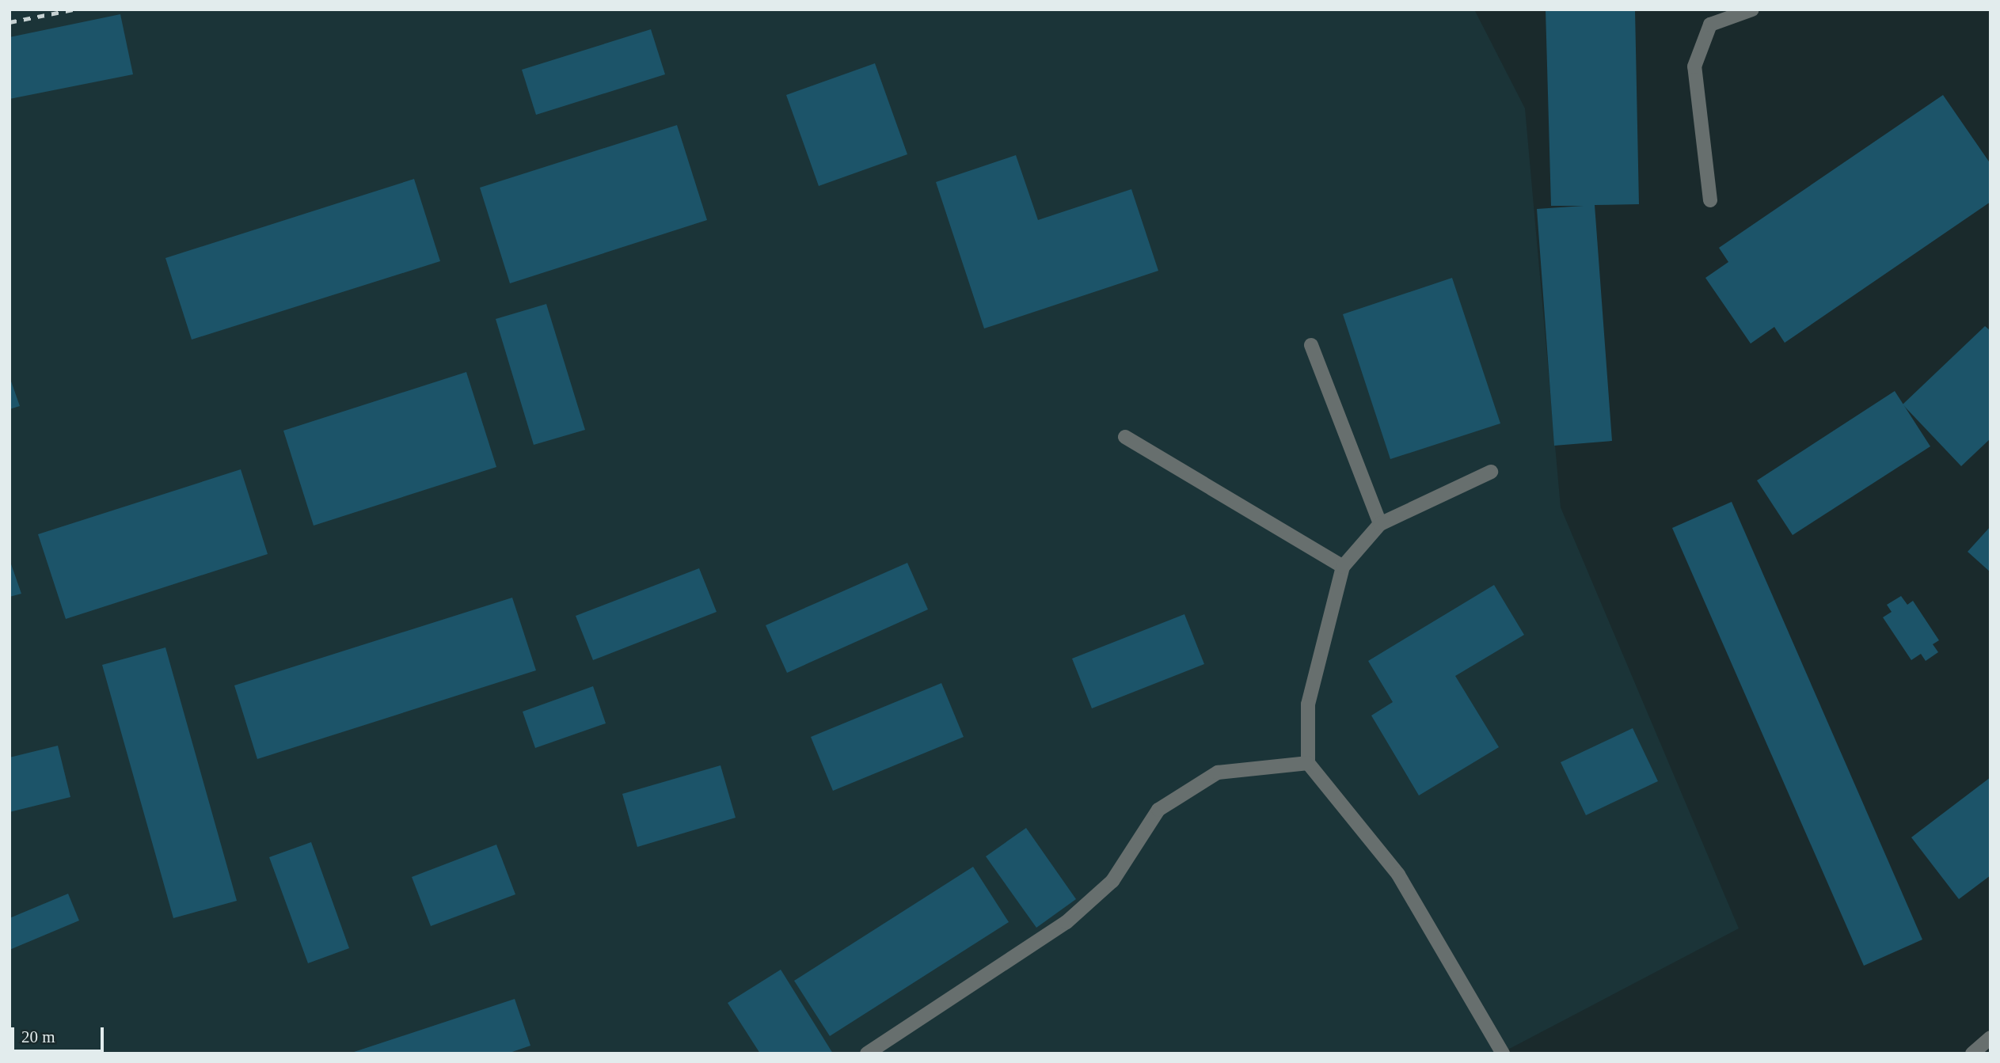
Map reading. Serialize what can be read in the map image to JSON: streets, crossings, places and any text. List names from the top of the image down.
{
  "scale_bar": "20 m"
}
